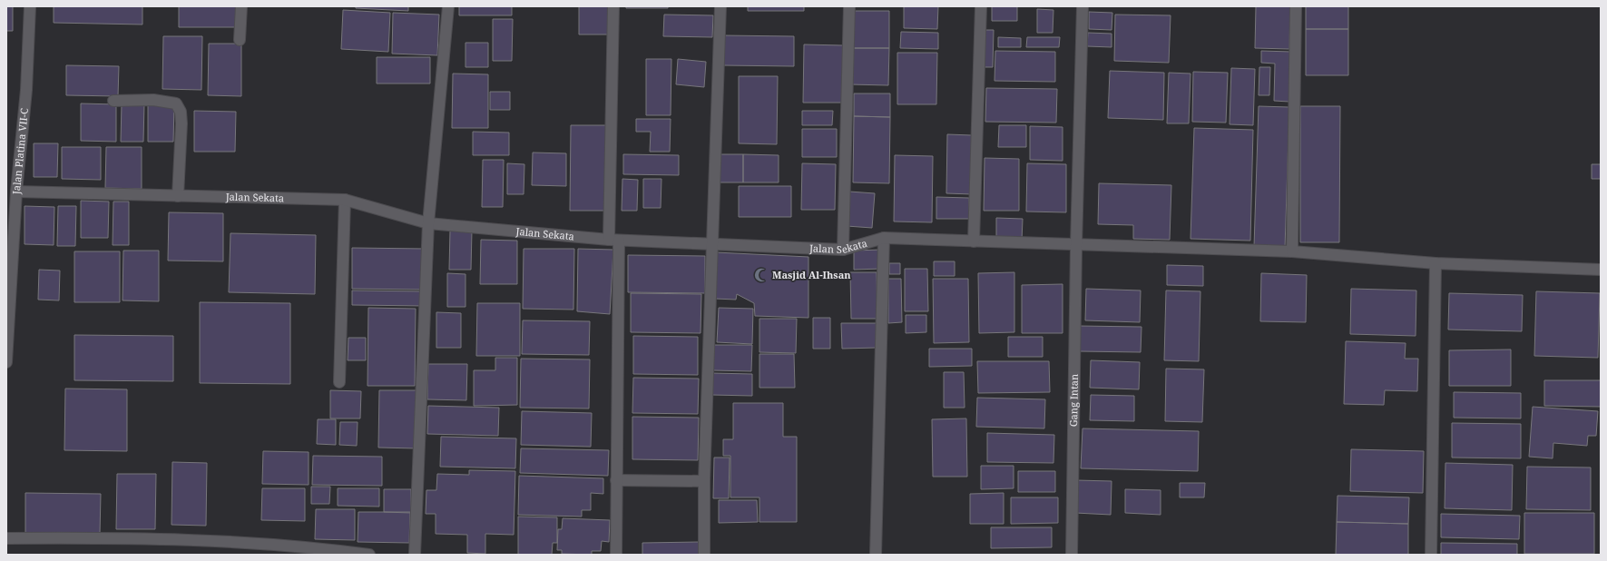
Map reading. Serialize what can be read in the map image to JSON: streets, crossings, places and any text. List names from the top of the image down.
{
  "streets": {
    "street": ["Jalan Platina VII-C", "Jalan Sekata", "Gang Intan"]
  },
  "crossings": [
    ["Jalan Platina VII-C", "Jalan Sekata"],
    ["Jalan Sekata", "Gang Intan"]
  ],
  "places": {
    "mosque": ["Masjid Al-Ihsan"]
  }
}
